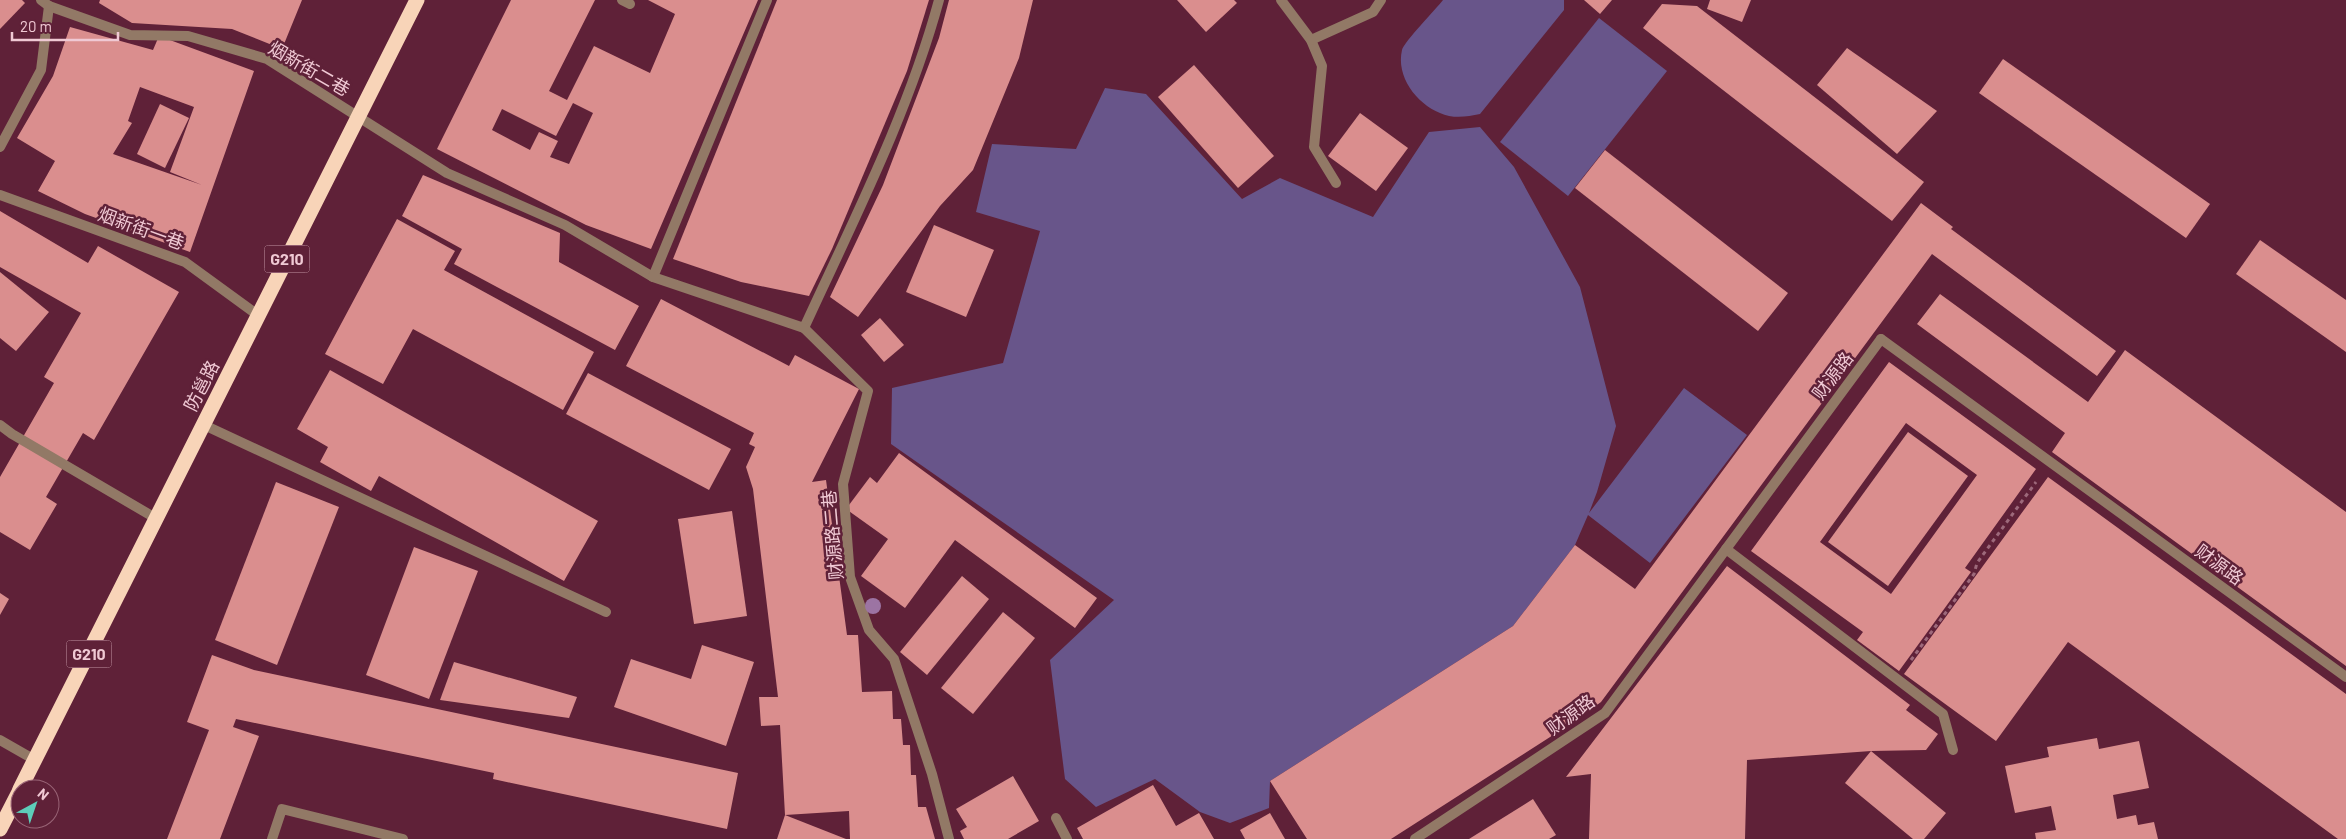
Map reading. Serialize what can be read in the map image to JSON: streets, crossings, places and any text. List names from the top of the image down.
{
  "streets": {
    "highway": ["G210", "防邕路"],
    "street": [
      "烟新街二巷",
      "烟新街一巷",
      "财源路",
      "财源路二巷"
    ]
  },
  "crossings": [
    ["烟新街二巷", "防邕路"],
    ["烟新街二巷", "财源路二巷"],
    ["烟新街一巷", "防邕路"]
  ],
  "scale_bar": "20 m",
  "north": "top right"
}
